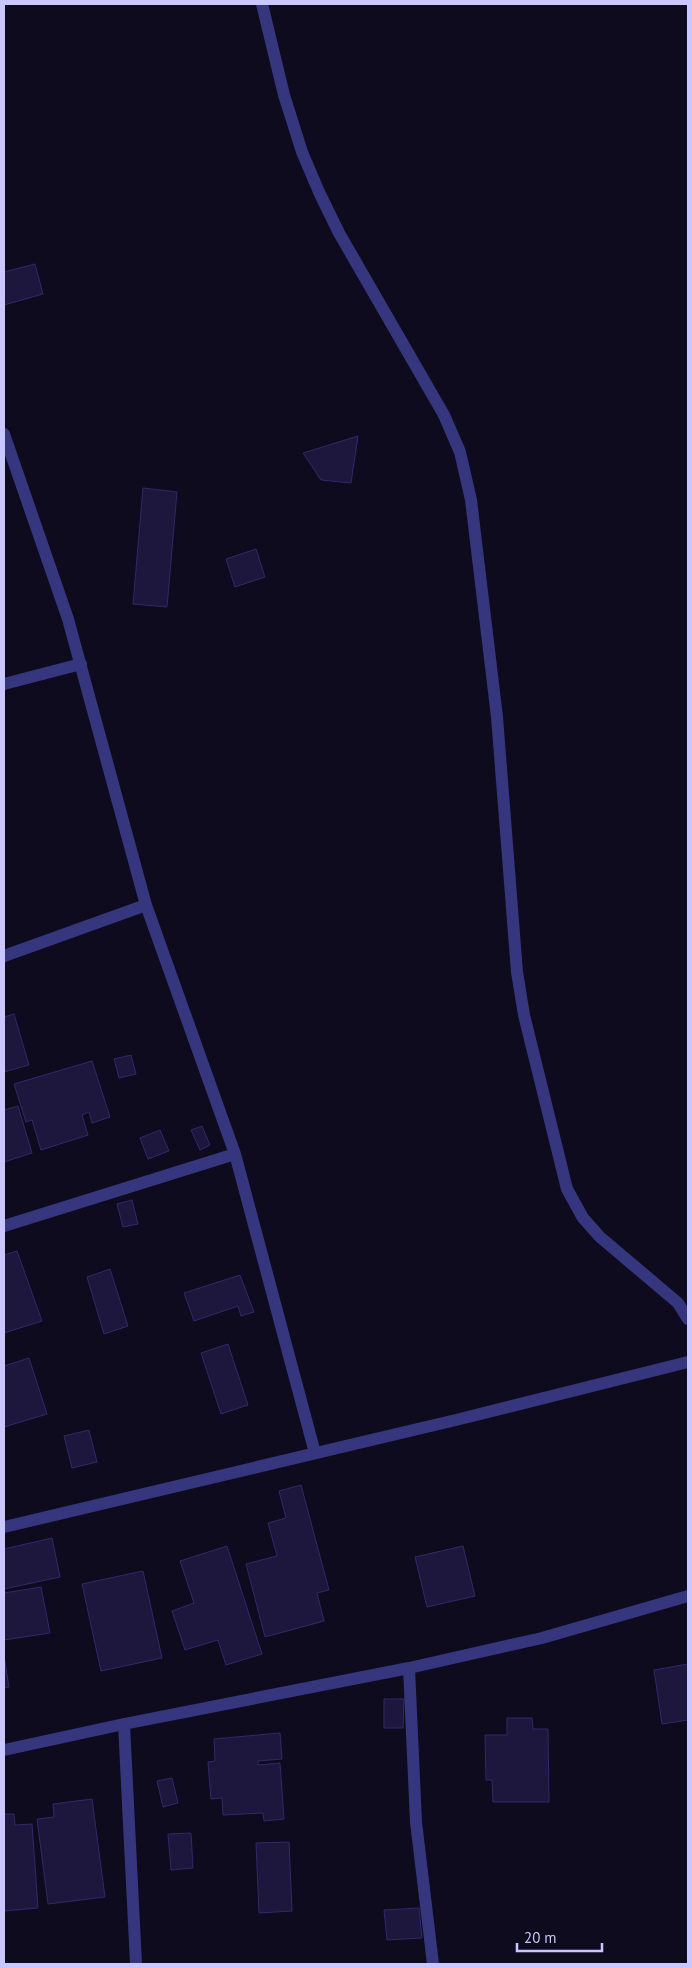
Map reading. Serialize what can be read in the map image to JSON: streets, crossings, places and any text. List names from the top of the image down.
{
  "scale_bar": "20 m"
}
